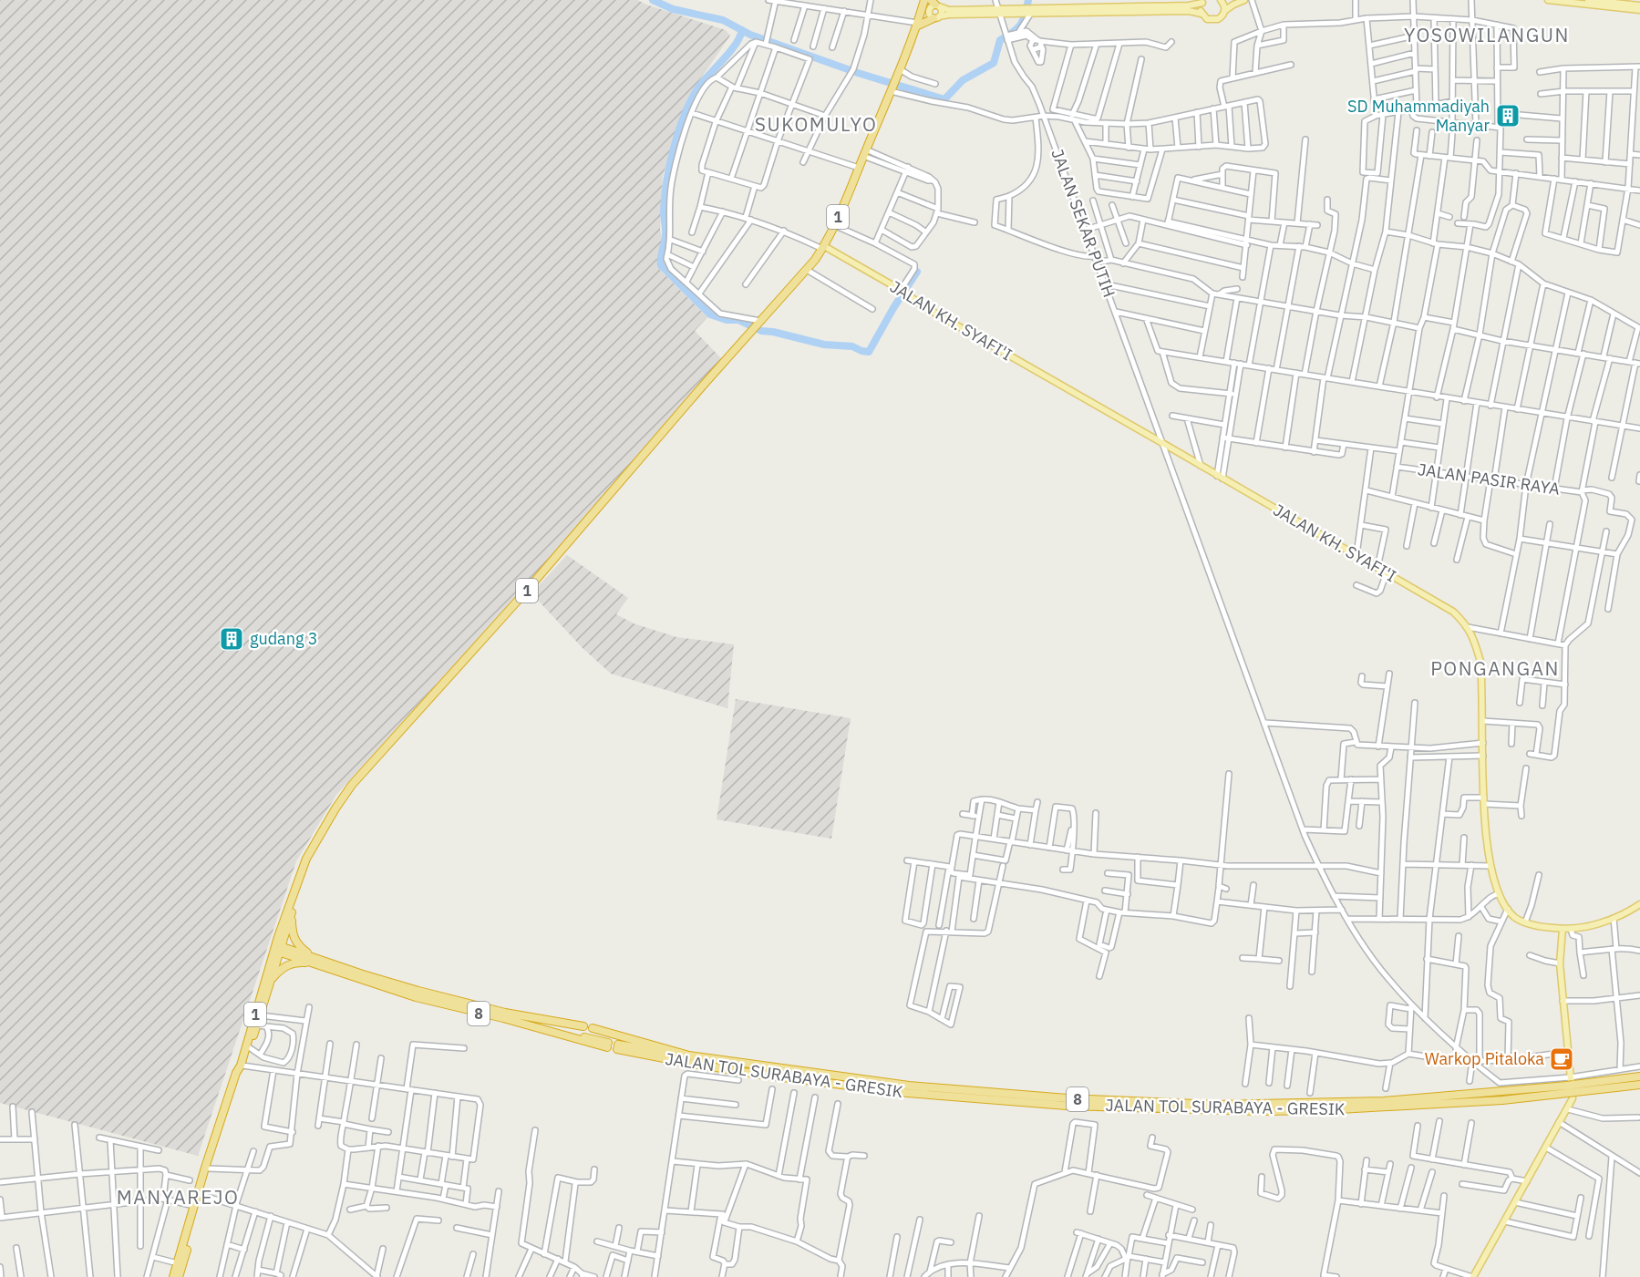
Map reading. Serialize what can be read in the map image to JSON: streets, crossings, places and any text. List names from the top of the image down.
{
  "streets": {
    "highway": ["1", "8", "JALAN TOL SURABAYA - GRESIK"],
    "main road": ["JALAN KH. SYAFI'I"],
    "street": ["JALAN SEKAR PUTIH", "JALAN PASIR RAYA"]
  },
  "crossings": [
    ["1", "JALAN KH. SYAFI'I"],
    ["1", "8"],
    ["JALAN SEKAR PUTIH", "JALAN KH. SYAFI'I"],
    ["JALAN SEKAR PUTIH", "JALAN TOL SURABAYA - GRESIK"]
  ],
  "districts": [
    "YOSOWILANGUN",
    "SUKOMULYO",
    "PONGANGAN",
    "MANYAREJO"
  ],
  "places": {
    "building": ["SD Muhammadiyah Manyar", "gudang 3"],
    "cafe": ["Warkop Pitaloka"]
  }
}
